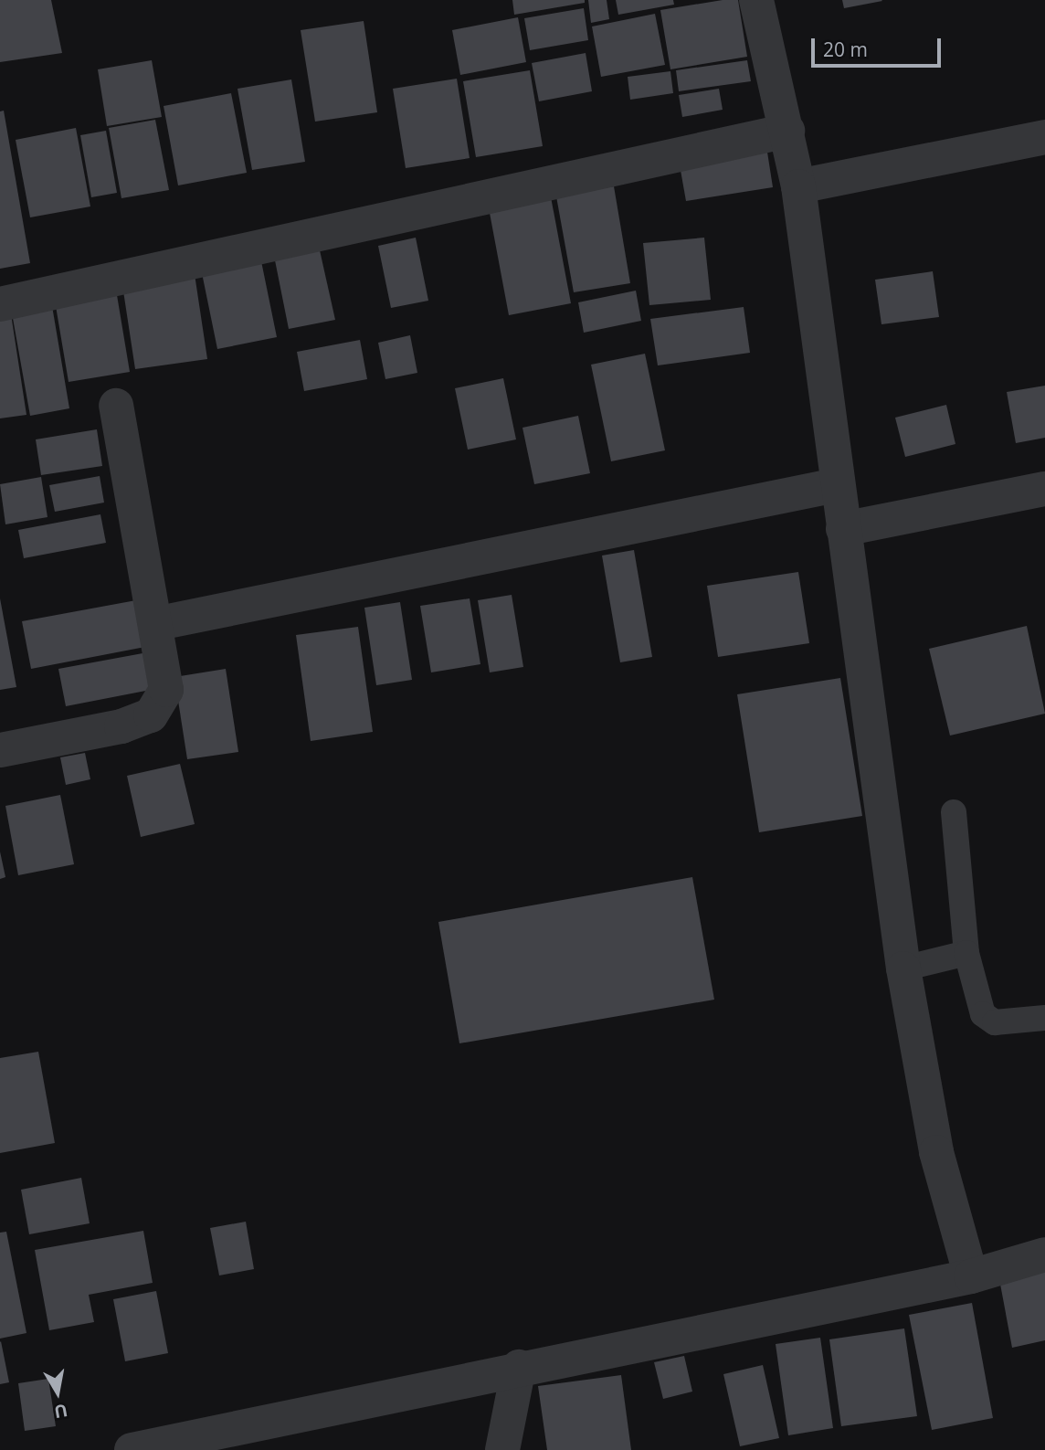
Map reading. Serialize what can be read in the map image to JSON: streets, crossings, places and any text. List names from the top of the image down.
{
  "scale_bar": "20 m",
  "north": "bottom"
}
